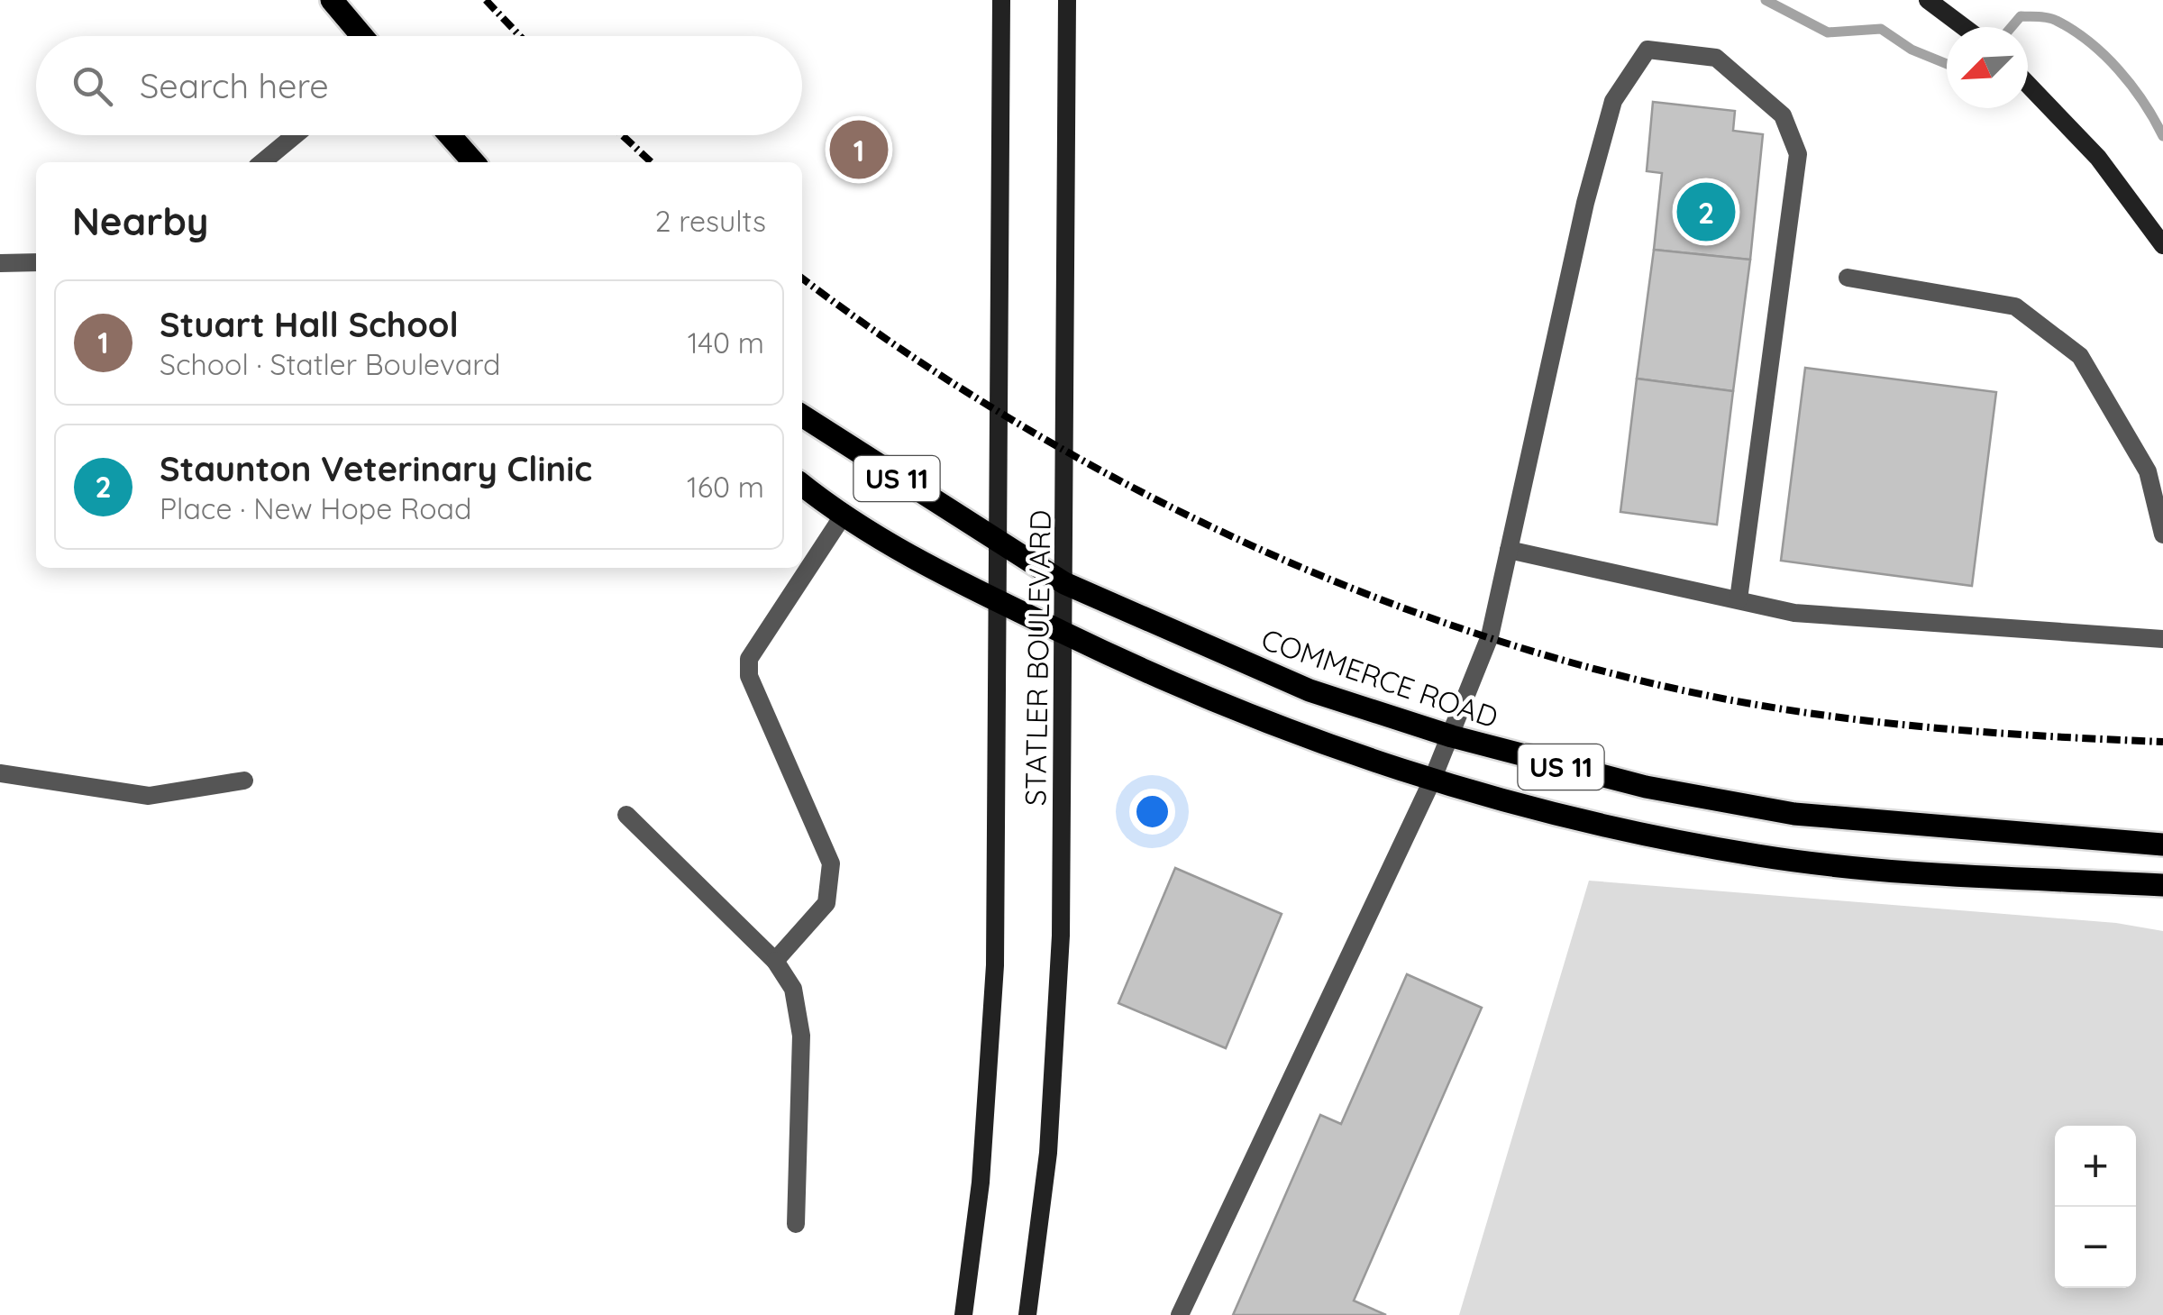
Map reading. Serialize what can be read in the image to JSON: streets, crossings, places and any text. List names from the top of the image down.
{
  "streets": {
    "main road": ["US 11", "STATLER BOULEVARD", "COMMERCE ROAD"]
  },
  "crossings": [
    ["US 11", "STATLER BOULEVARD"],
    ["STATLER BOULEVARD", "COMMERCE ROAD"]
  ],
  "north": "bottom left",
  "page": {
    "search": "Search here",
    "pins": ["1", "2"],
    "heading": ["Nearby", "2 results"],
    "list": [
      {
        "mark": "1",
        "name": "Stuart Hall School",
        "note": "School · Statler Boulevard",
        "value": "140 m"
      },
      {
        "mark": "2",
        "name": "Staunton Veterinary Clinic",
        "note": "Place · New Hope Road",
        "value": "160 m"
      }
    ],
    "map_buttons": ["+", "−"]
  }
}
